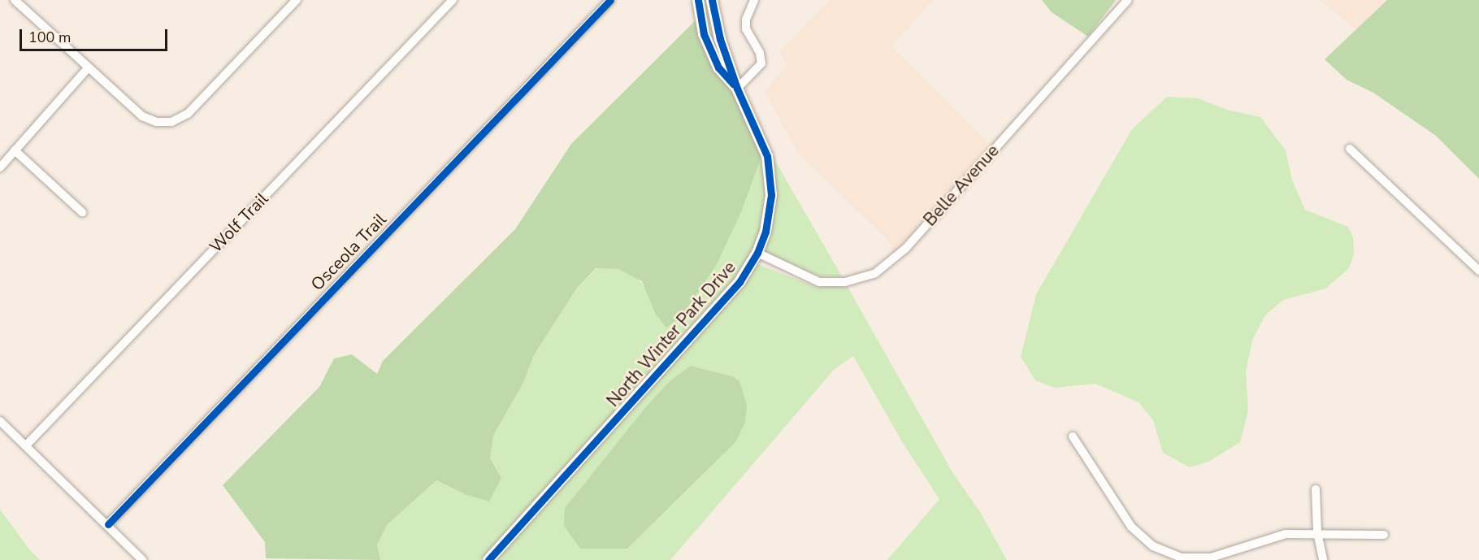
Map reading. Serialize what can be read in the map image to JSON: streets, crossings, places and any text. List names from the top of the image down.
{
  "streets": {
    "street": [
      "Belle Avenue",
      "Wolf Trail",
      "Osceola Trail",
      "North Winter Park Drive"
    ]
  },
  "crossings": [
    ["Belle Avenue", "North Winter Park Drive"]
  ],
  "scale_bar": "100 m"
}
